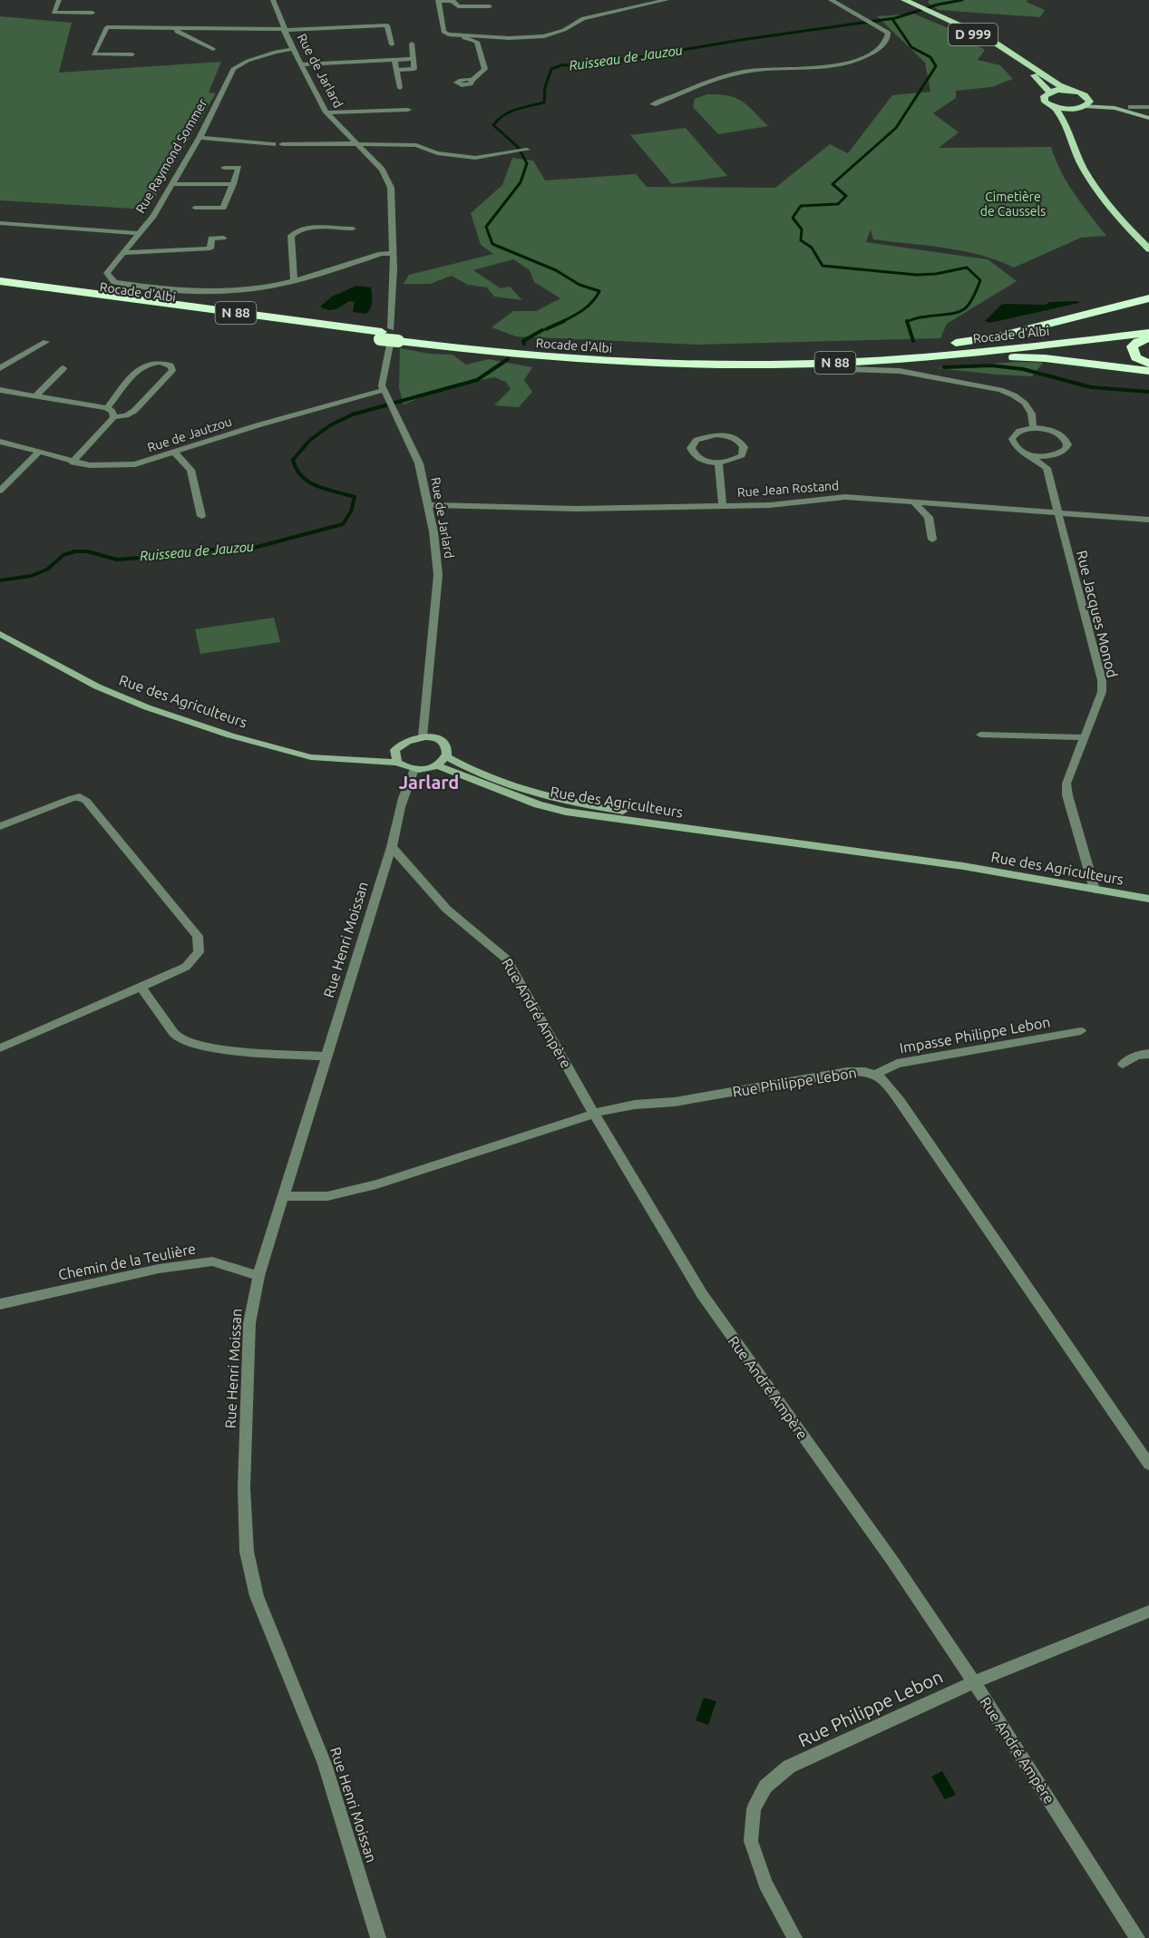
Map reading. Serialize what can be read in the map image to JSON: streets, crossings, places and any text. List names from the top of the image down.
{
  "streets": {
    "highway": ["Rocade d'Albi", "N 88"],
    "main road": ["D 999"],
    "street": [
      "Rue de Jarlard",
      "Rue Raymond Sommer",
      "Rue de Jautzou",
      "Rue Jean Rostand",
      "Rue Jacques Monod",
      "Rue des Agriculteurs",
      "Rue Henri Moissan",
      "Rue André Ampère",
      "Impasse Philippe Lebon",
      "Rue Philippe Lebon",
      "Chemin de la Teulière"
    ]
  },
  "crossings": [
    ["Rue de Jarlard", "Rue Raymond Sommer"],
    ["Rue de Jarlard", "Rocade d'Albi"],
    ["Rue de Jarlard", "Rue de Jautzou"],
    ["Rue de Jarlard", "Rue Jean Rostand"],
    ["Rue de Jarlard", "Rue des Agriculteurs"],
    ["Rue de Jarlard", "Rue Henri Moissan"],
    ["Rue Jean Rostand", "Rue Jacques Monod"],
    ["Rue Jacques Monod", "Rue des Agriculteurs"],
    ["Rue des Agriculteurs", "Rue Henri Moissan"],
    ["Rue Henri Moissan", "Rue André Ampère"],
    ["Rue Henri Moissan", "Rue Philippe Lebon"],
    ["Rue Henri Moissan", "Chemin de la Teulière"],
    ["Rue André Ampère", "Rue Philippe Lebon"],
    ["Impasse Philippe Lebon", "Rue Philippe Lebon"]
  ],
  "districts": ["Jarlard"],
  "water": ["Ruisseau de Jauzou"],
  "parks": ["Cimetière de Caussels"]
}
